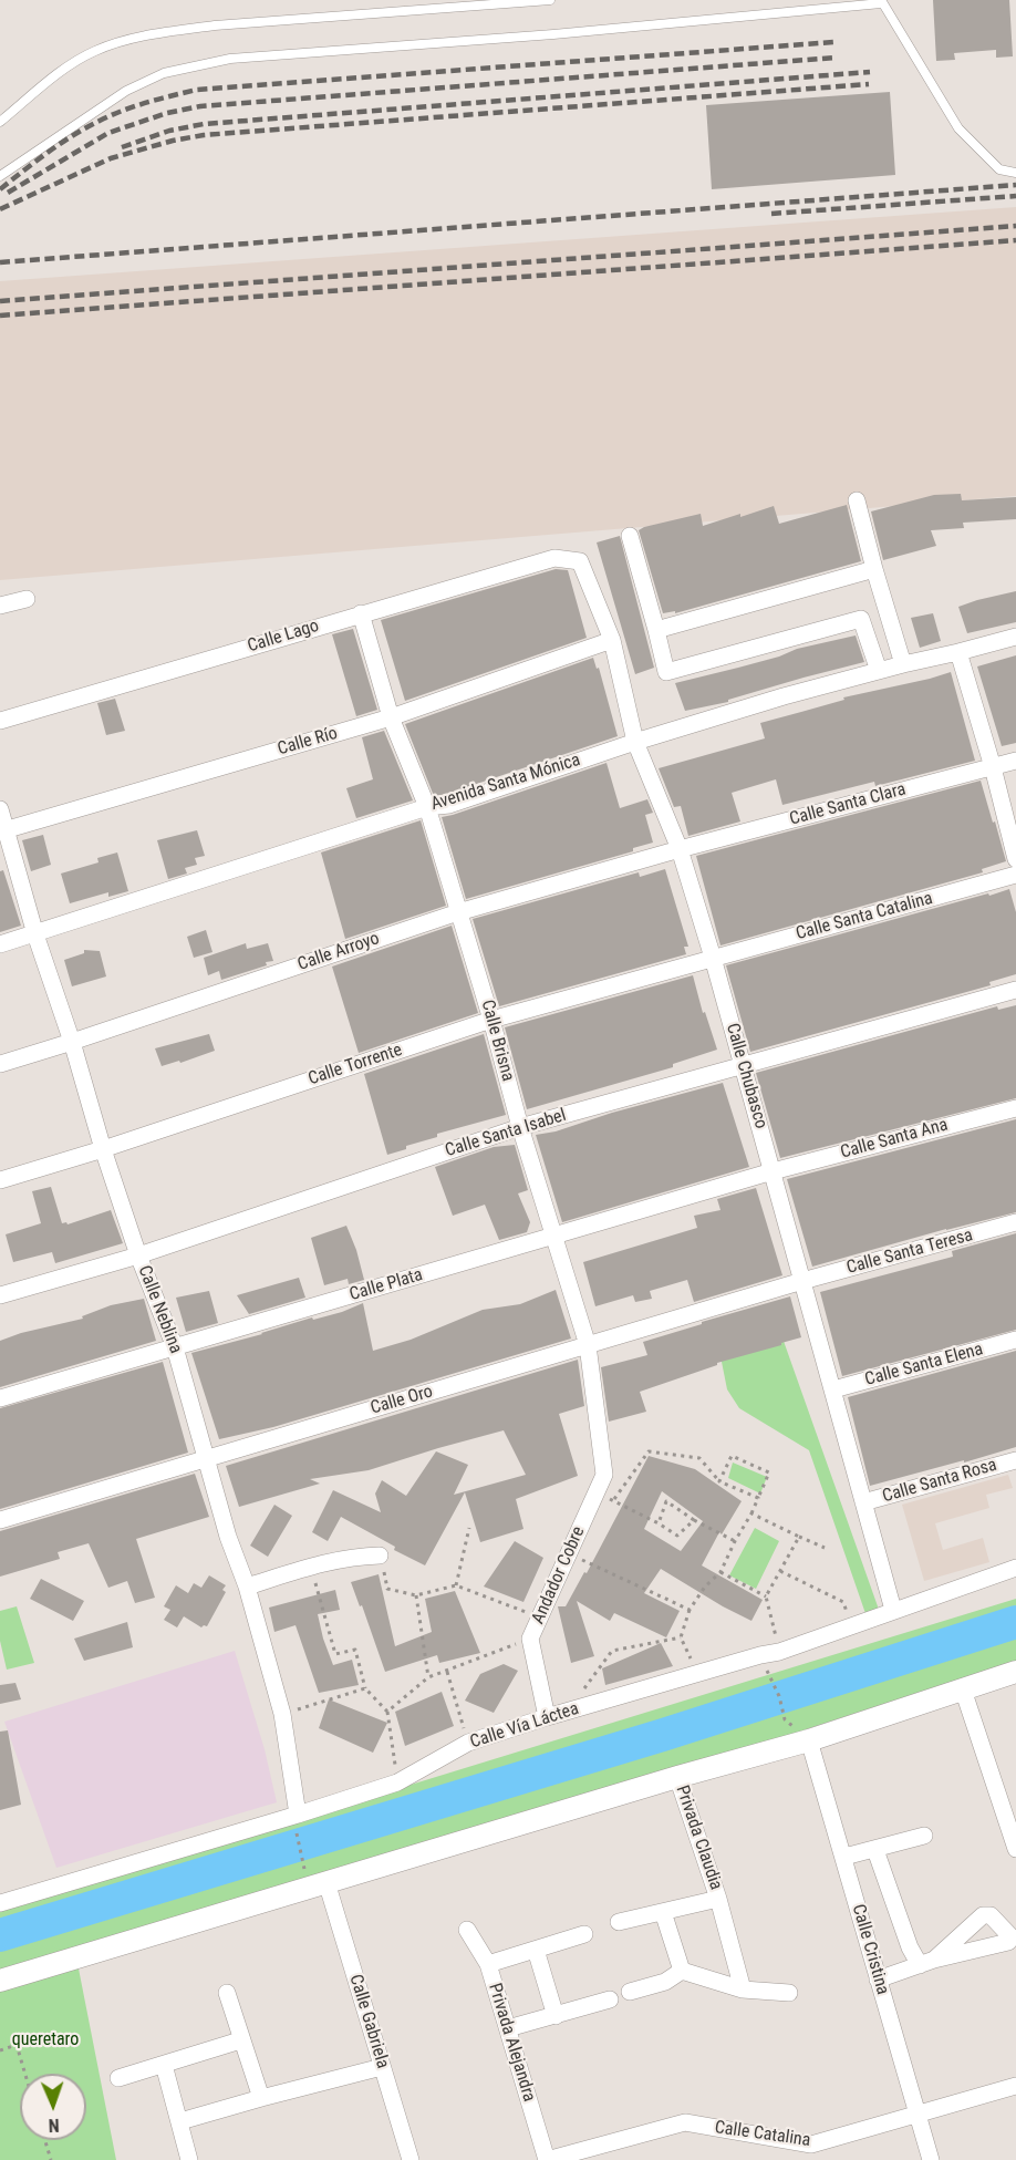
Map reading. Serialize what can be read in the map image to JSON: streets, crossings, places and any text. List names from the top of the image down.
{
  "streets": {
    "street": [
      "Calle Lago",
      "Calle Río",
      "Avenida Santa Mónica",
      "Calle Santa Clara",
      "Calle Santa Catalina",
      "Calle Arroyo",
      "Calle Brisna",
      "Calle Torrente",
      "Calle Chubasco",
      "Calle Santa Isabel",
      "Calle Santa Ana",
      "Calle Santa Teresa",
      "Calle Plata",
      "Calle Neblina",
      "Calle Santa Elena",
      "Calle Oro",
      "Calle Santa Rosa",
      "Andador Cobre",
      "Calle Vía Láctea",
      "Privada Claudia",
      "Calle Cristina",
      "Calle Gabriela",
      "Privada Alejandra",
      "Calle Catalina"
    ]
  },
  "crossings": [
    ["Calle Lago", "Calle Brisna"],
    ["Calle Lago", "Calle Chubasco"],
    ["Calle Río", "Calle Brisna"],
    ["Calle Río", "Calle Chubasco"],
    ["Calle Río", "Calle Neblina"],
    ["Avenida Santa Mónica", "Calle Brisna"],
    ["Avenida Santa Mónica", "Calle Chubasco"],
    ["Avenida Santa Mónica", "Calle Neblina"],
    ["Calle Santa Clara", "Calle Arroyo"],
    ["Calle Santa Clara", "Calle Chubasco"],
    ["Calle Santa Catalina", "Calle Torrente"],
    ["Calle Santa Catalina", "Calle Chubasco"],
    ["Calle Arroyo", "Calle Brisna"],
    ["Calle Arroyo", "Calle Chubasco"],
    ["Calle Arroyo", "Calle Neblina"],
    ["Calle Brisna", "Calle Torrente"],
    ["Calle Brisna", "Calle Santa Isabel"],
    ["Calle Brisna", "Calle Plata"],
    ["Calle Brisna", "Calle Oro"],
    ["Calle Brisna", "Andador Cobre"],
    ["Calle Torrente", "Calle Chubasco"],
    ["Calle Torrente", "Calle Neblina"],
    ["Calle Chubasco", "Calle Santa Isabel"],
    ["Calle Chubasco", "Calle Santa Ana"],
    ["Calle Chubasco", "Calle Santa Teresa"],
    ["Calle Chubasco", "Calle Plata"],
    ["Calle Chubasco", "Calle Santa Elena"],
    ["Calle Chubasco", "Calle Oro"],
    ["Calle Chubasco", "Calle Santa Rosa"],
    ["Calle Chubasco", "Calle Vía Láctea"],
    ["Calle Santa Isabel", "Calle Neblina"],
    ["Calle Santa Ana", "Calle Plata"],
    ["Calle Santa Teresa", "Calle Oro"],
    ["Calle Plata", "Calle Neblina"],
    ["Calle Neblina", "Calle Oro"],
    ["Calle Neblina", "Calle Vía Láctea"],
    ["Andador Cobre", "Calle Vía Láctea"],
    ["Calle Cristina", "Calle Catalina"],
    ["Privada Alejandra", "Calle Catalina"]
  ],
  "parks": ["queretaro"],
  "north": "bottom"
}
